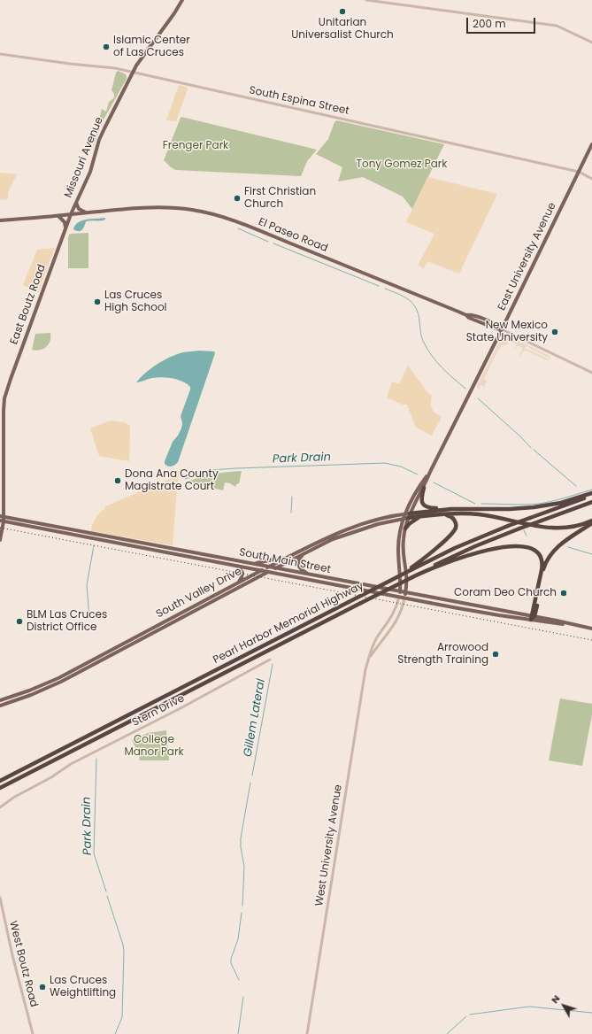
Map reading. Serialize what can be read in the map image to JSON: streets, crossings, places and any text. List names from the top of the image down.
{
  "streets": {
    "highway": ["Pearl Harbor Memorial Highway"],
    "main road": [
      "Missouri Avenue",
      "El Paseo Road",
      "East University Avenue",
      "East Boutz Road",
      "South Main Street",
      "South Valley Drive",
      "West University Avenue"
    ],
    "street": ["South Espina Street", "Stern Drive", "West Boutz Road"]
  },
  "crossings": [
    ["South Espina Street", "Missouri Avenue"],
    ["South Espina Street", "East University Avenue"],
    ["Missouri Avenue", "El Paseo Road"],
    ["Missouri Avenue", "East Boutz Road"],
    ["El Paseo Road", "East University Avenue"],
    ["El Paseo Road", "East Boutz Road"],
    ["East University Avenue", "South Main Street"],
    ["East University Avenue", "South Valley Drive"],
    ["East University Avenue", "West University Avenue"],
    ["East Boutz Road", "South Main Street"],
    ["South Main Street", "South Valley Drive"],
    ["South Main Street", "West University Avenue"]
  ],
  "water": ["Park Drain", "Gillem Lateral"],
  "parks": ["Frenger Park", "Tony Gomez Park", "College Manor Park"],
  "places": [
    "Unitarian Universalist Church",
    "Islamic Center of Las Cruces",
    "First Christian Church",
    "Las Cruces High School",
    "New Mexico State University",
    "Dona Ana County Magistrate Court",
    "Coram Deo Church",
    "BLM Las Cruces District Office",
    "Arrowood Strength Training",
    "Las Cruces Weightlifting"
  ],
  "scale_bar": "200 m",
  "north": "top left"
}
